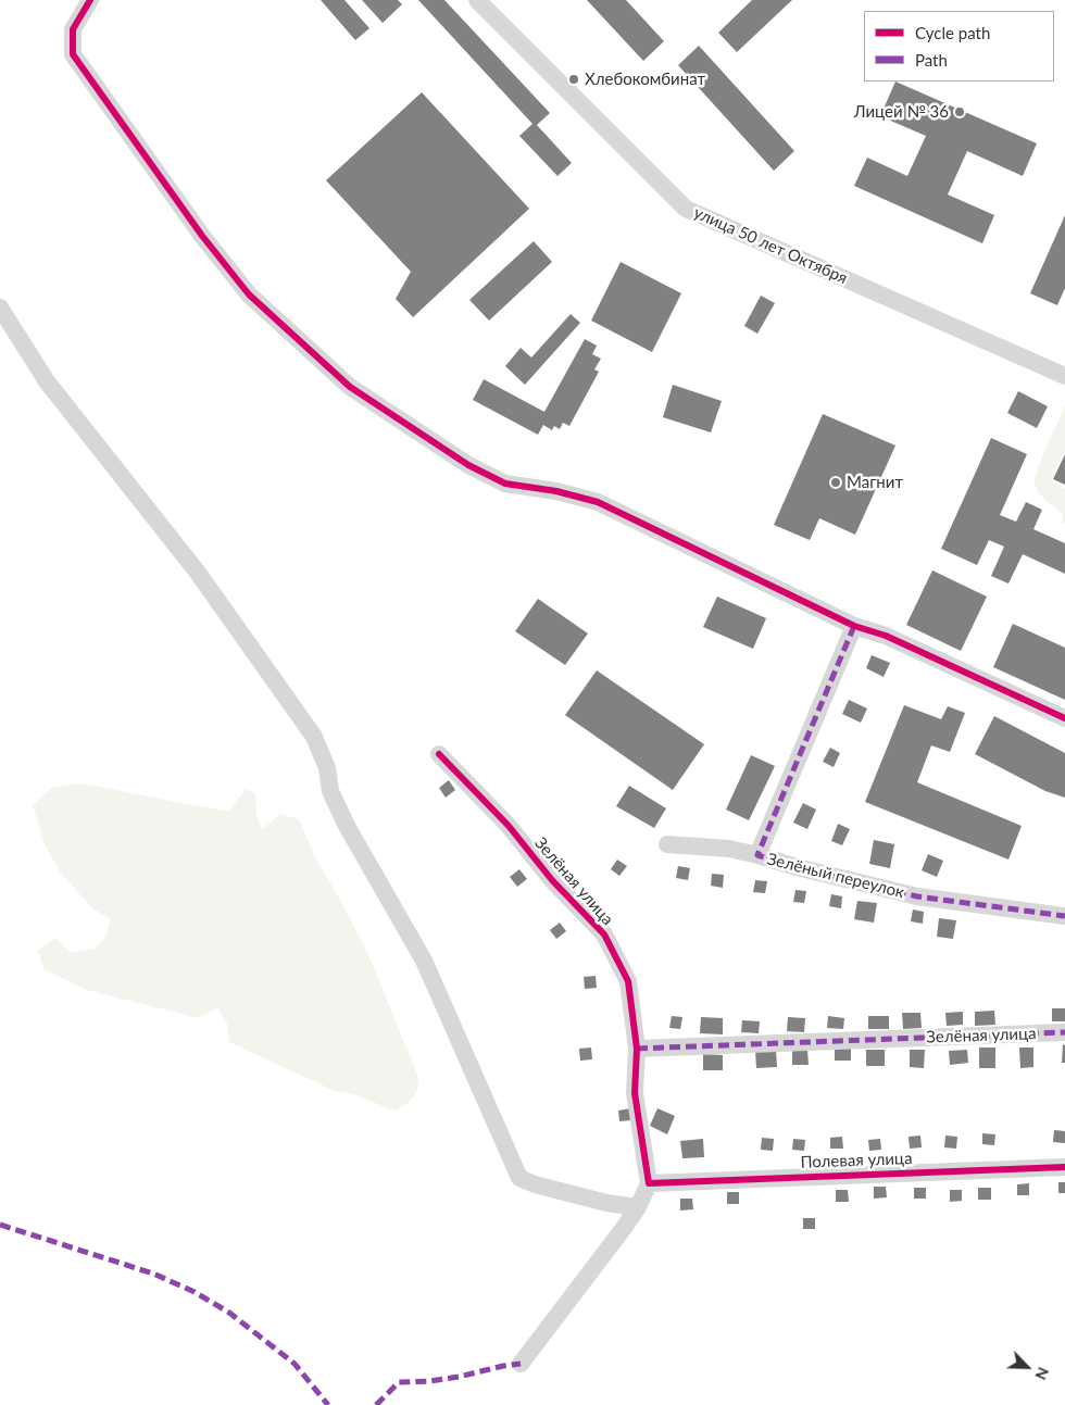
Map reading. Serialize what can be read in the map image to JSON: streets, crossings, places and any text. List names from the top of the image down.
{
  "streets": {
    "street": [
      "улица 50 лет Октября",
      "Зелёный переулок",
      "Зелёная улица",
      "Полевая улица"
    ]
  },
  "crossings": [
    ["Зелёная улица", "Полевая улица"]
  ],
  "places": ["Хлебокомбинат", "Лицей № 36", "Магнит"],
  "legend": ["Cycle path", "Path"],
  "north": "bottom right"
}
